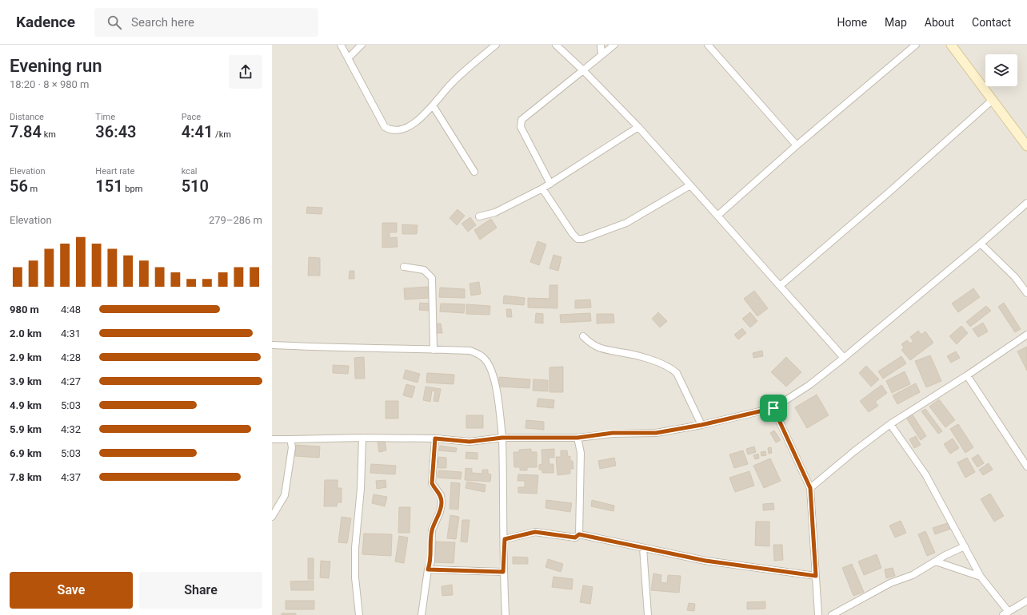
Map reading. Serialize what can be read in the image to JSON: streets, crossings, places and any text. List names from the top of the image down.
{
  "page": {
    "header": "Kadence",
    "search": "Search here",
    "nav": [
      "Home",
      "Map",
      "About",
      "Contact"
    ],
    "heading": ["Evening run", "18:20 · 8 × 980 m"],
    "stats": [
      ["Distance", "7.84 km"],
      ["Time", "36:43"],
      ["Pace", "4:41 /km"],
      ["Elevation", "56 m"],
      ["Heart rate", "151 bpm"],
      ["kcal", "510"]
    ],
    "chart": ["Elevation", "279–286 m"],
    "list": [
      {
        "name": "980 m",
        "note": "4:48"
      },
      {
        "name": "2.0 km",
        "note": "4:31"
      },
      {
        "name": "2.9 km",
        "note": "4:28"
      },
      {
        "name": "3.9 km",
        "note": "4:27"
      },
      {
        "name": "4.9 km",
        "note": "5:03"
      },
      {
        "name": "5.9 km",
        "note": "4:32"
      },
      {
        "name": "6.9 km",
        "note": "5:03"
      },
      {
        "name": "7.8 km",
        "note": "4:37"
      }
    ],
    "buttons": ["Save", "Share"]
  }
}
